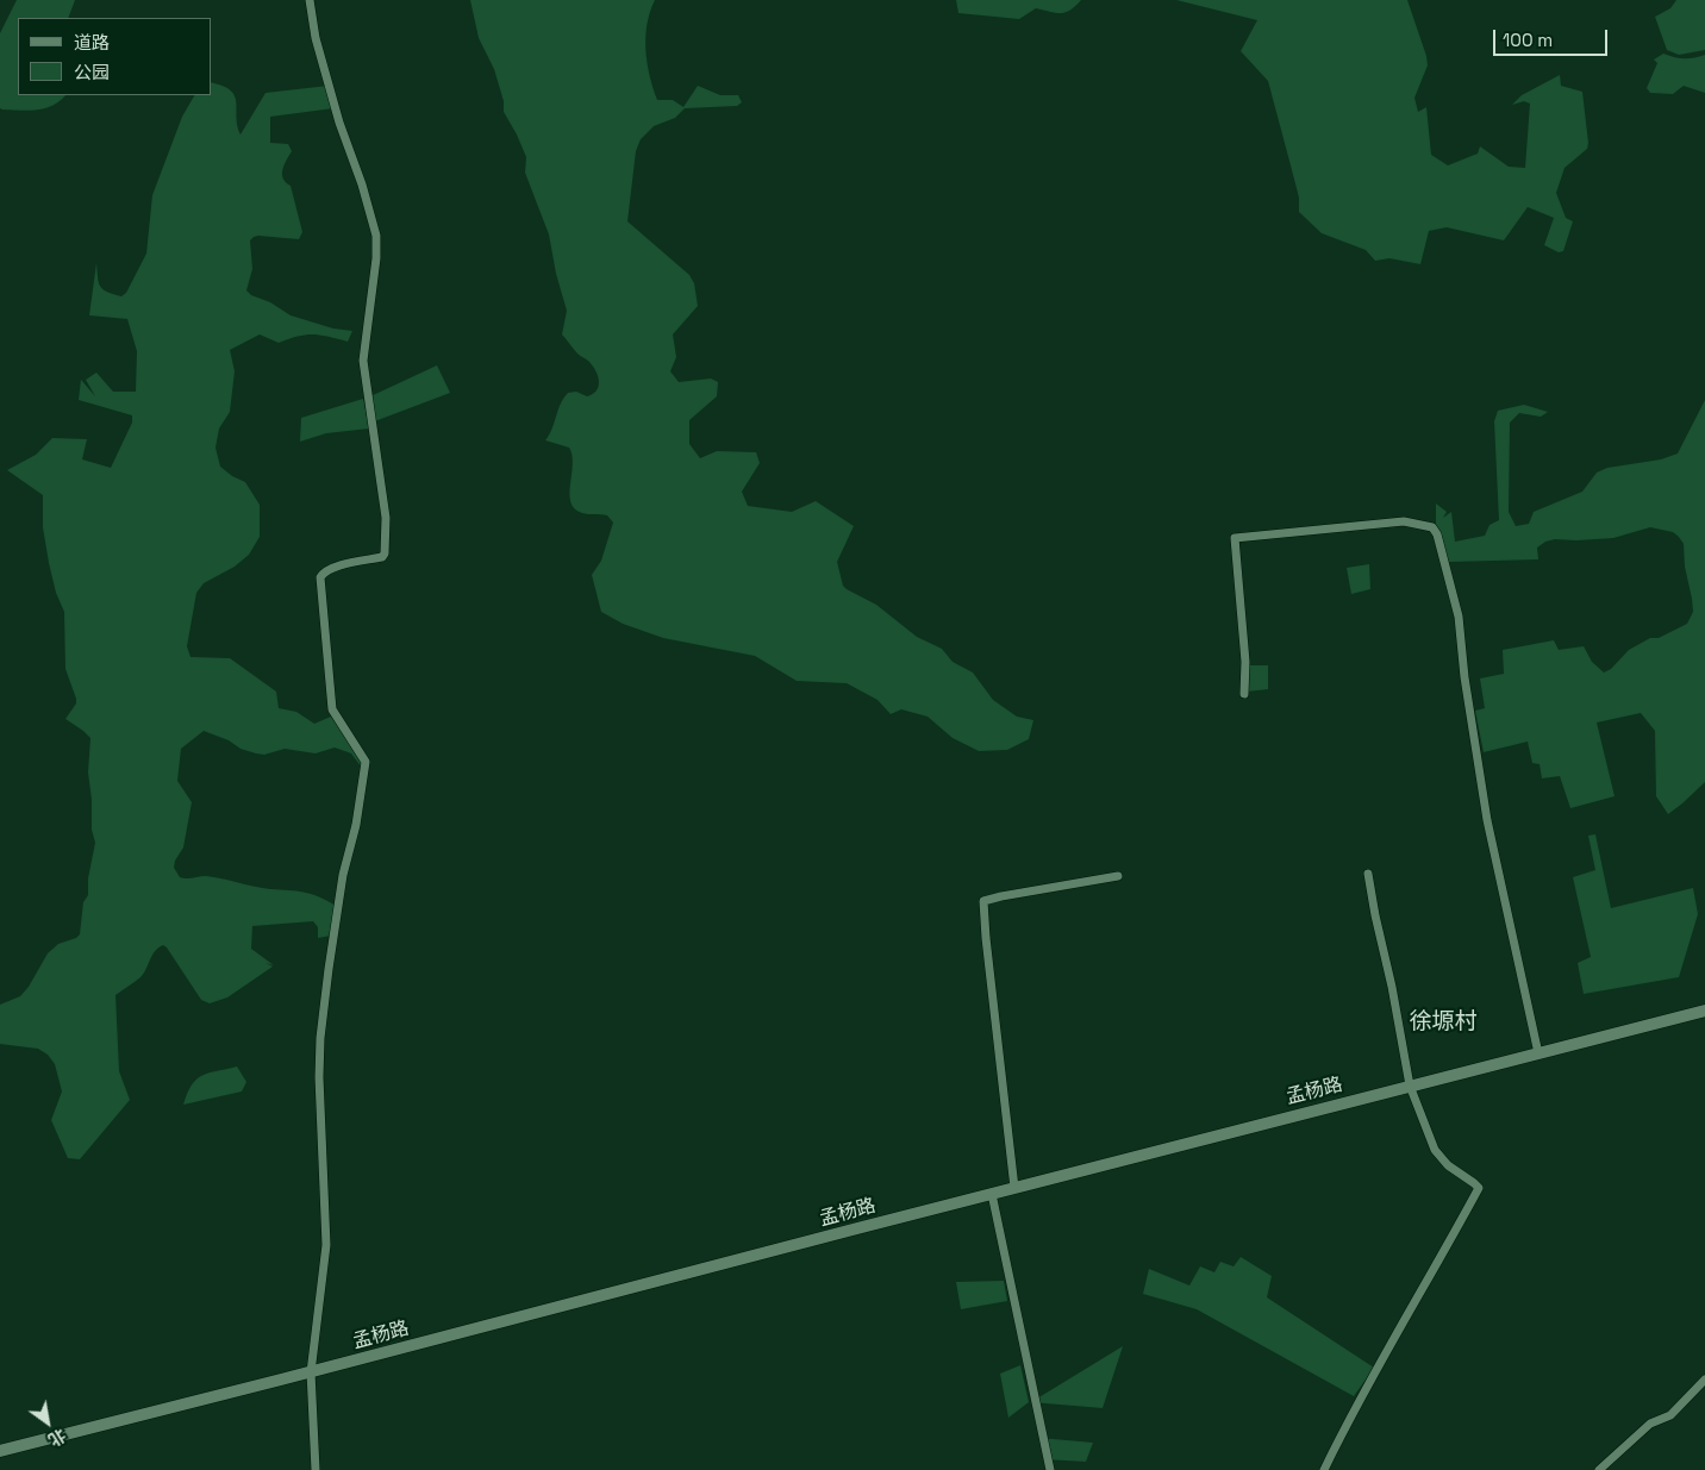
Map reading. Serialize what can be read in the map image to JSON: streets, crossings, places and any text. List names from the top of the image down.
{
  "streets": {
    "street": ["孟杨路"]
  },
  "districts": ["徐塬村"],
  "legend": ["道路", "公园"],
  "scale_bar": "100 m",
  "north": "bottom right"
}
